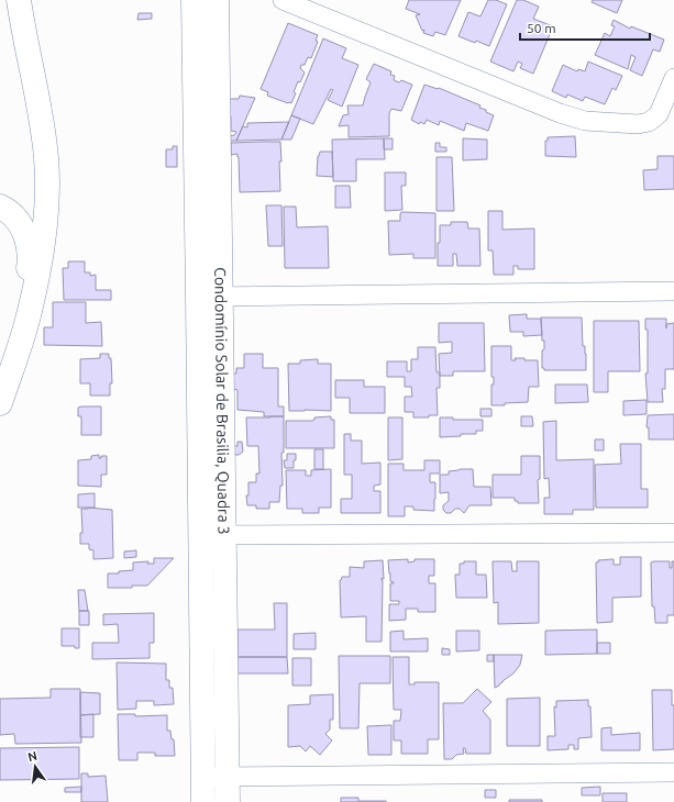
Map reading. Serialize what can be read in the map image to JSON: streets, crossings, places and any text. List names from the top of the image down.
{
  "streets": {
    "street": ["Condomínio Solar de Brasilia, Quadra 3"]
  },
  "scale_bar": "50 m",
  "north": "top"
}
